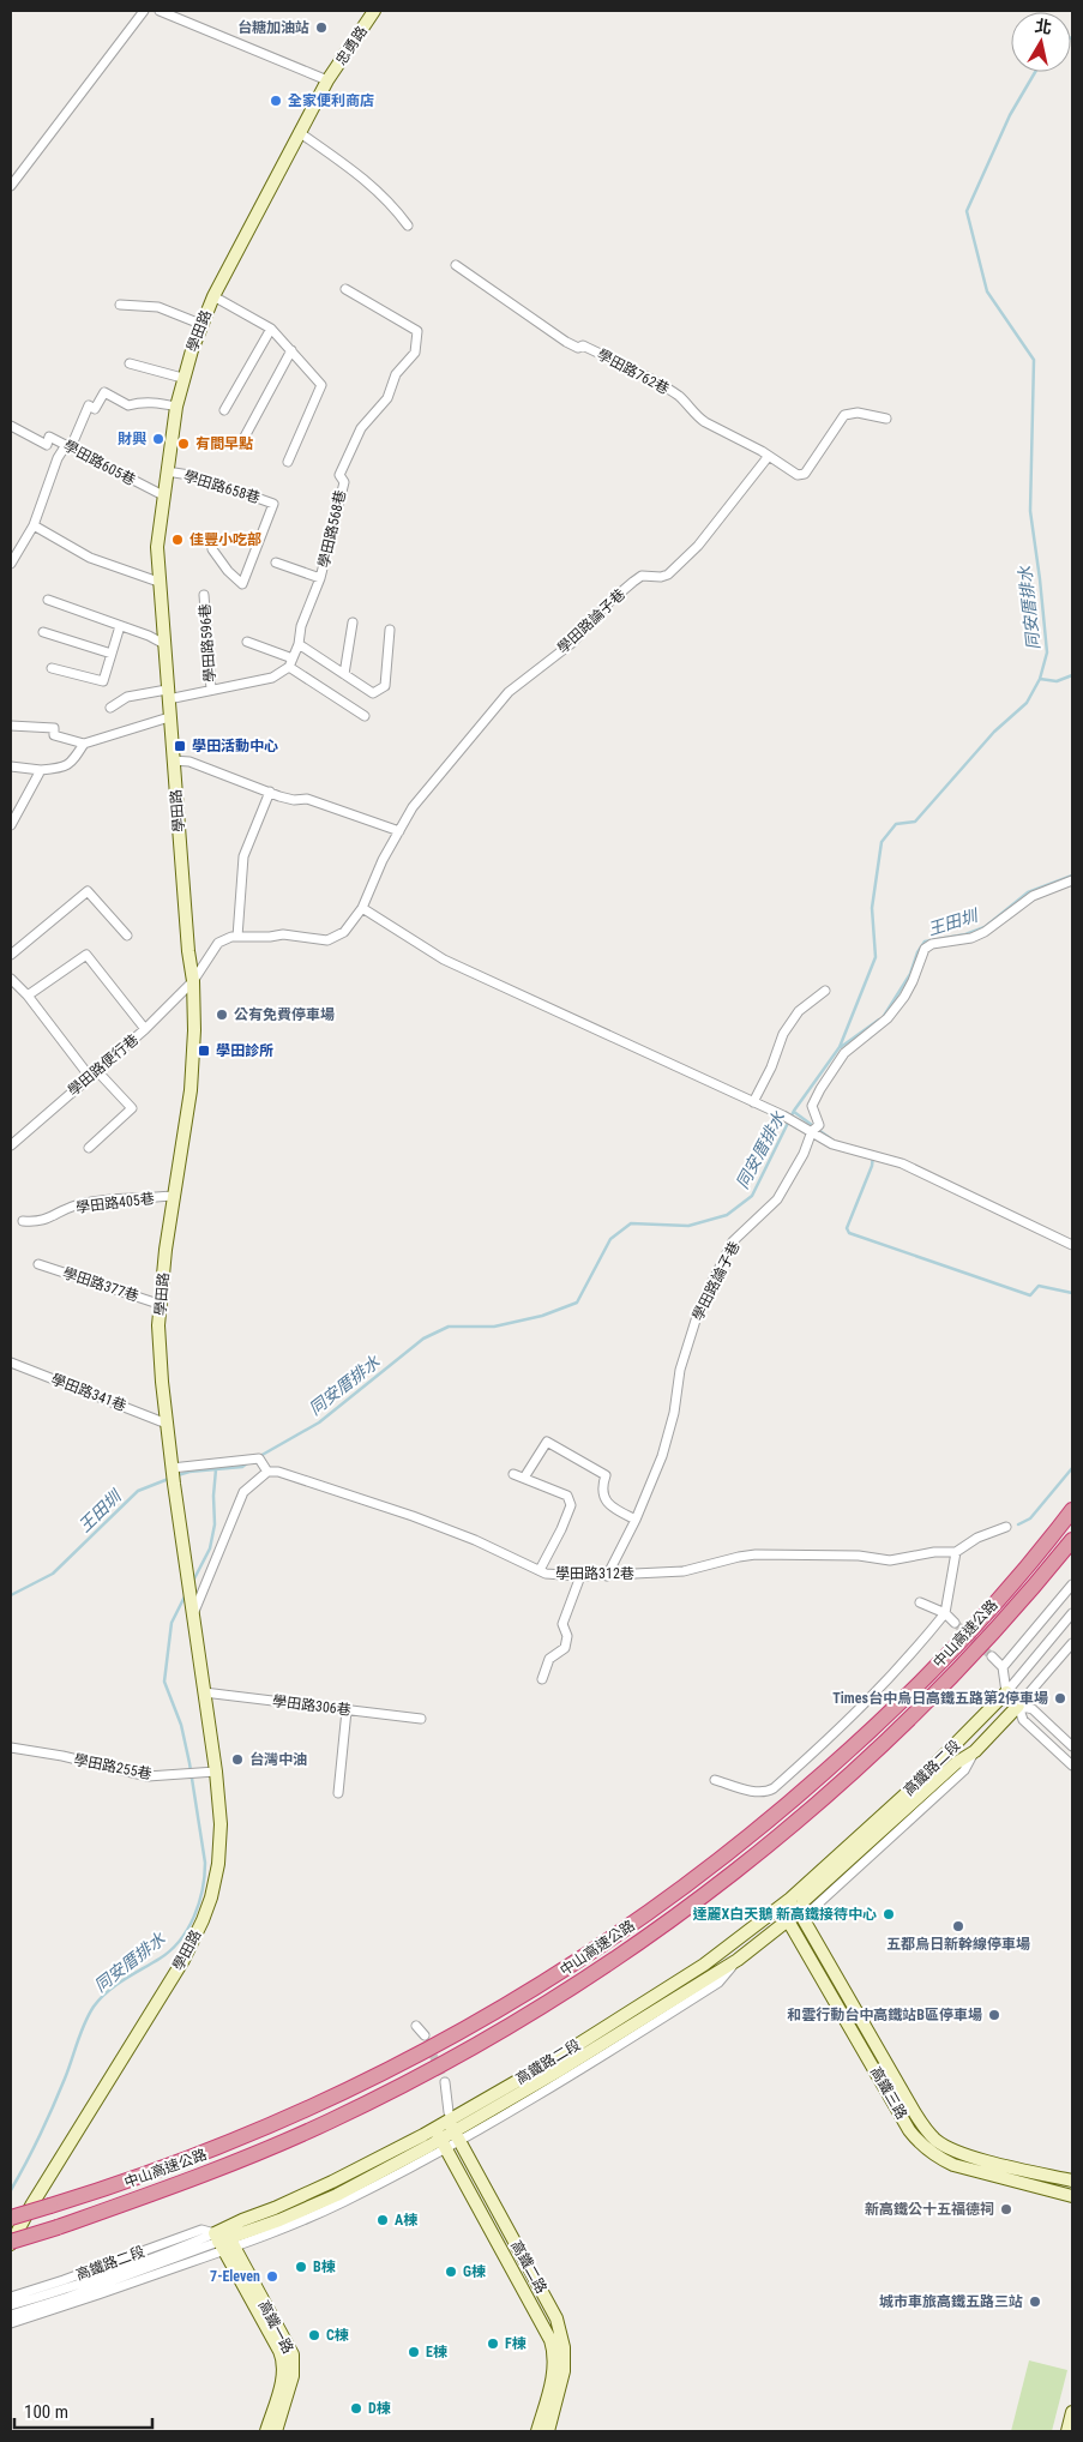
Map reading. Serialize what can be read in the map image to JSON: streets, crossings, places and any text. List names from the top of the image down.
{
  "streets": {
    "highway": ["中山高速公路"],
    "street": [
      "忠勇路",
      "學田路",
      "學田路762巷",
      "學田路605巷",
      "學田路658巷",
      "學田路568巷",
      "學田路論子巷",
      "學田路596巷",
      "學田路便行巷",
      "學田路405巷",
      "學田路377巷",
      "學田路341巷",
      "學田路312巷",
      "學田路306巷",
      "學田路255巷",
      "高鐵路二段",
      "高鐵三路",
      "高鐵二路",
      "高鐵一路"
    ]
  },
  "crossings": [
    ["忠勇路", "學田路"],
    ["學田路", "學田路605巷"],
    ["學田路", "學田路658巷"],
    ["學田路", "學田路論子巷"],
    ["學田路", "學田路便行巷"],
    ["學田路", "學田路405巷"],
    ["學田路", "學田路377巷"],
    ["學田路", "學田路341巷"],
    ["學田路", "學田路312巷"],
    ["學田路", "中山高速公路"],
    ["學田路", "學田路306巷"],
    ["學田路", "學田路255巷"],
    ["學田路762巷", "學田路論子巷"],
    ["學田路論子巷", "學田路便行巷"],
    ["學田路論子巷", "學田路312巷"],
    ["高鐵路二段", "高鐵三路"],
    ["高鐵路二段", "高鐵二路"],
    ["高鐵路二段", "高鐵一路"]
  ],
  "water": ["同安厝排水", "王田圳"],
  "places": {
    "other": [
      "台糖加油站",
      "全家便利商店",
      "財興",
      "有間早點",
      "佳豐小吃部",
      "公有免費停車場",
      "Times台中烏日高鐵五路第2停車場",
      "台灣中油",
      "達麗X白天鵝 新高鐵接待中心",
      "五都烏日新幹線停車場",
      "和雲行動台中高鐵站B區停車場",
      "新高鐵公十五福德祠",
      "A棟",
      "B棟",
      "G棟",
      "7-Eleven",
      "城市車旅高鐵五路三站",
      "C棟",
      "F棟",
      "E棟",
      "D棟"
    ],
    "transit": ["學田活動中心", "學田診所"]
  },
  "scale_bar": "100 m",
  "north": "top"
}
